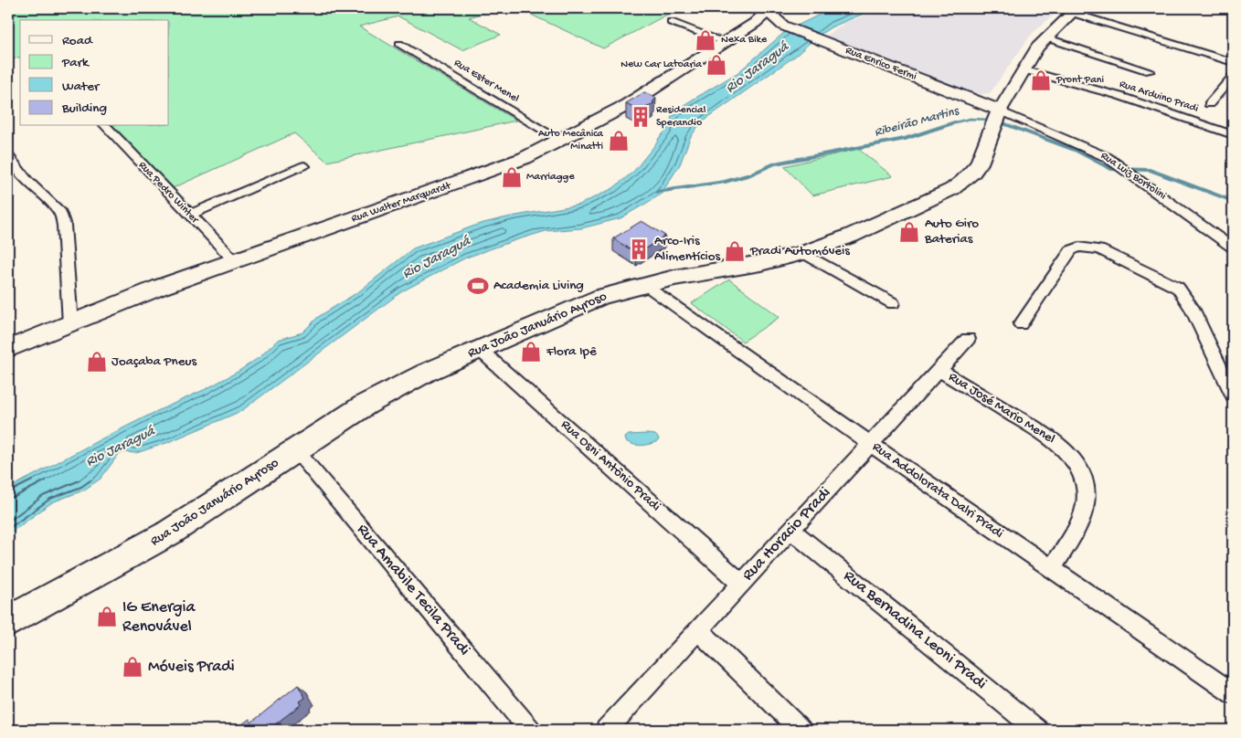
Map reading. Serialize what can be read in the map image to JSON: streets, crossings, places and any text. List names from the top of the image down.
{
  "streets": {
    "main road": ["Rua Enrico Fermi", "Rua Walter Marquardt", "Rua João Januário Ayroso"],
    "street": [
      "Rua Ester Menel",
      "Rua Arduino Pradi",
      "Rua Luiz Bortolini",
      "Rua Pedro Winter",
      "Rua José Mario Menel",
      "Rua Osni Antônio Pradi",
      "Rua Addolorata Dalri Pradi",
      "Rua Horacio Pradi",
      "Rua Amabile Tecila Pradi",
      "Rua Bernadina Leoni Pradi"
    ]
  },
  "crossings": [
    ["Rua Enrico Fermi", "Rua Luiz Bortolini"],
    ["Rua Enrico Fermi", "Rua Walter Marquardt"],
    ["Rua Enrico Fermi", "Rua João Januário Ayroso"],
    ["Rua Ester Menel", "Rua Walter Marquardt"],
    ["Rua Arduino Pradi", "Rua João Januário Ayroso"],
    ["Rua Luiz Bortolini", "Rua João Januário Ayroso"],
    ["Rua Pedro Winter", "Rua Walter Marquardt"],
    ["Rua João Januário Ayroso", "Rua Osni Antônio Pradi"],
    ["Rua João Januário Ayroso", "Rua Addolorata Dalri Pradi"],
    ["Rua João Januário Ayroso", "Rua Amabile Tecila Pradi"],
    ["Rua José Mario Menel", "Rua Addolorata Dalri Pradi"],
    ["Rua José Mario Menel", "Rua Horacio Pradi"],
    ["Rua Osni Antônio Pradi", "Rua Horacio Pradi"],
    ["Rua Addolorata Dalri Pradi", "Rua Horacio Pradi"],
    ["Rua Horacio Pradi", "Rua Bernadina Leoni Pradi"]
  ],
  "water": ["Rio Jaraguá", "Ribeirão Martins"],
  "places": {
    "shop": [
      "Nexa Bike",
      "New Car Latoaria",
      "Pront Pani",
      "Auto Mecânica Minatti",
      "Marriagge",
      "Auto Giro Baterias",
      "Pradi Automóveis",
      "Flora Ipê",
      "Joaçaba Pneus",
      "IG Energia Renovável",
      "Móveis Pradi"
    ],
    "building": ["Residencial Sperandio", "Arco-Iris Alimentícios"],
    "sports": ["Academia Living"]
  },
  "legend": [
    "Road",
    "Park",
    "Water",
    "Building"
  ]
}
